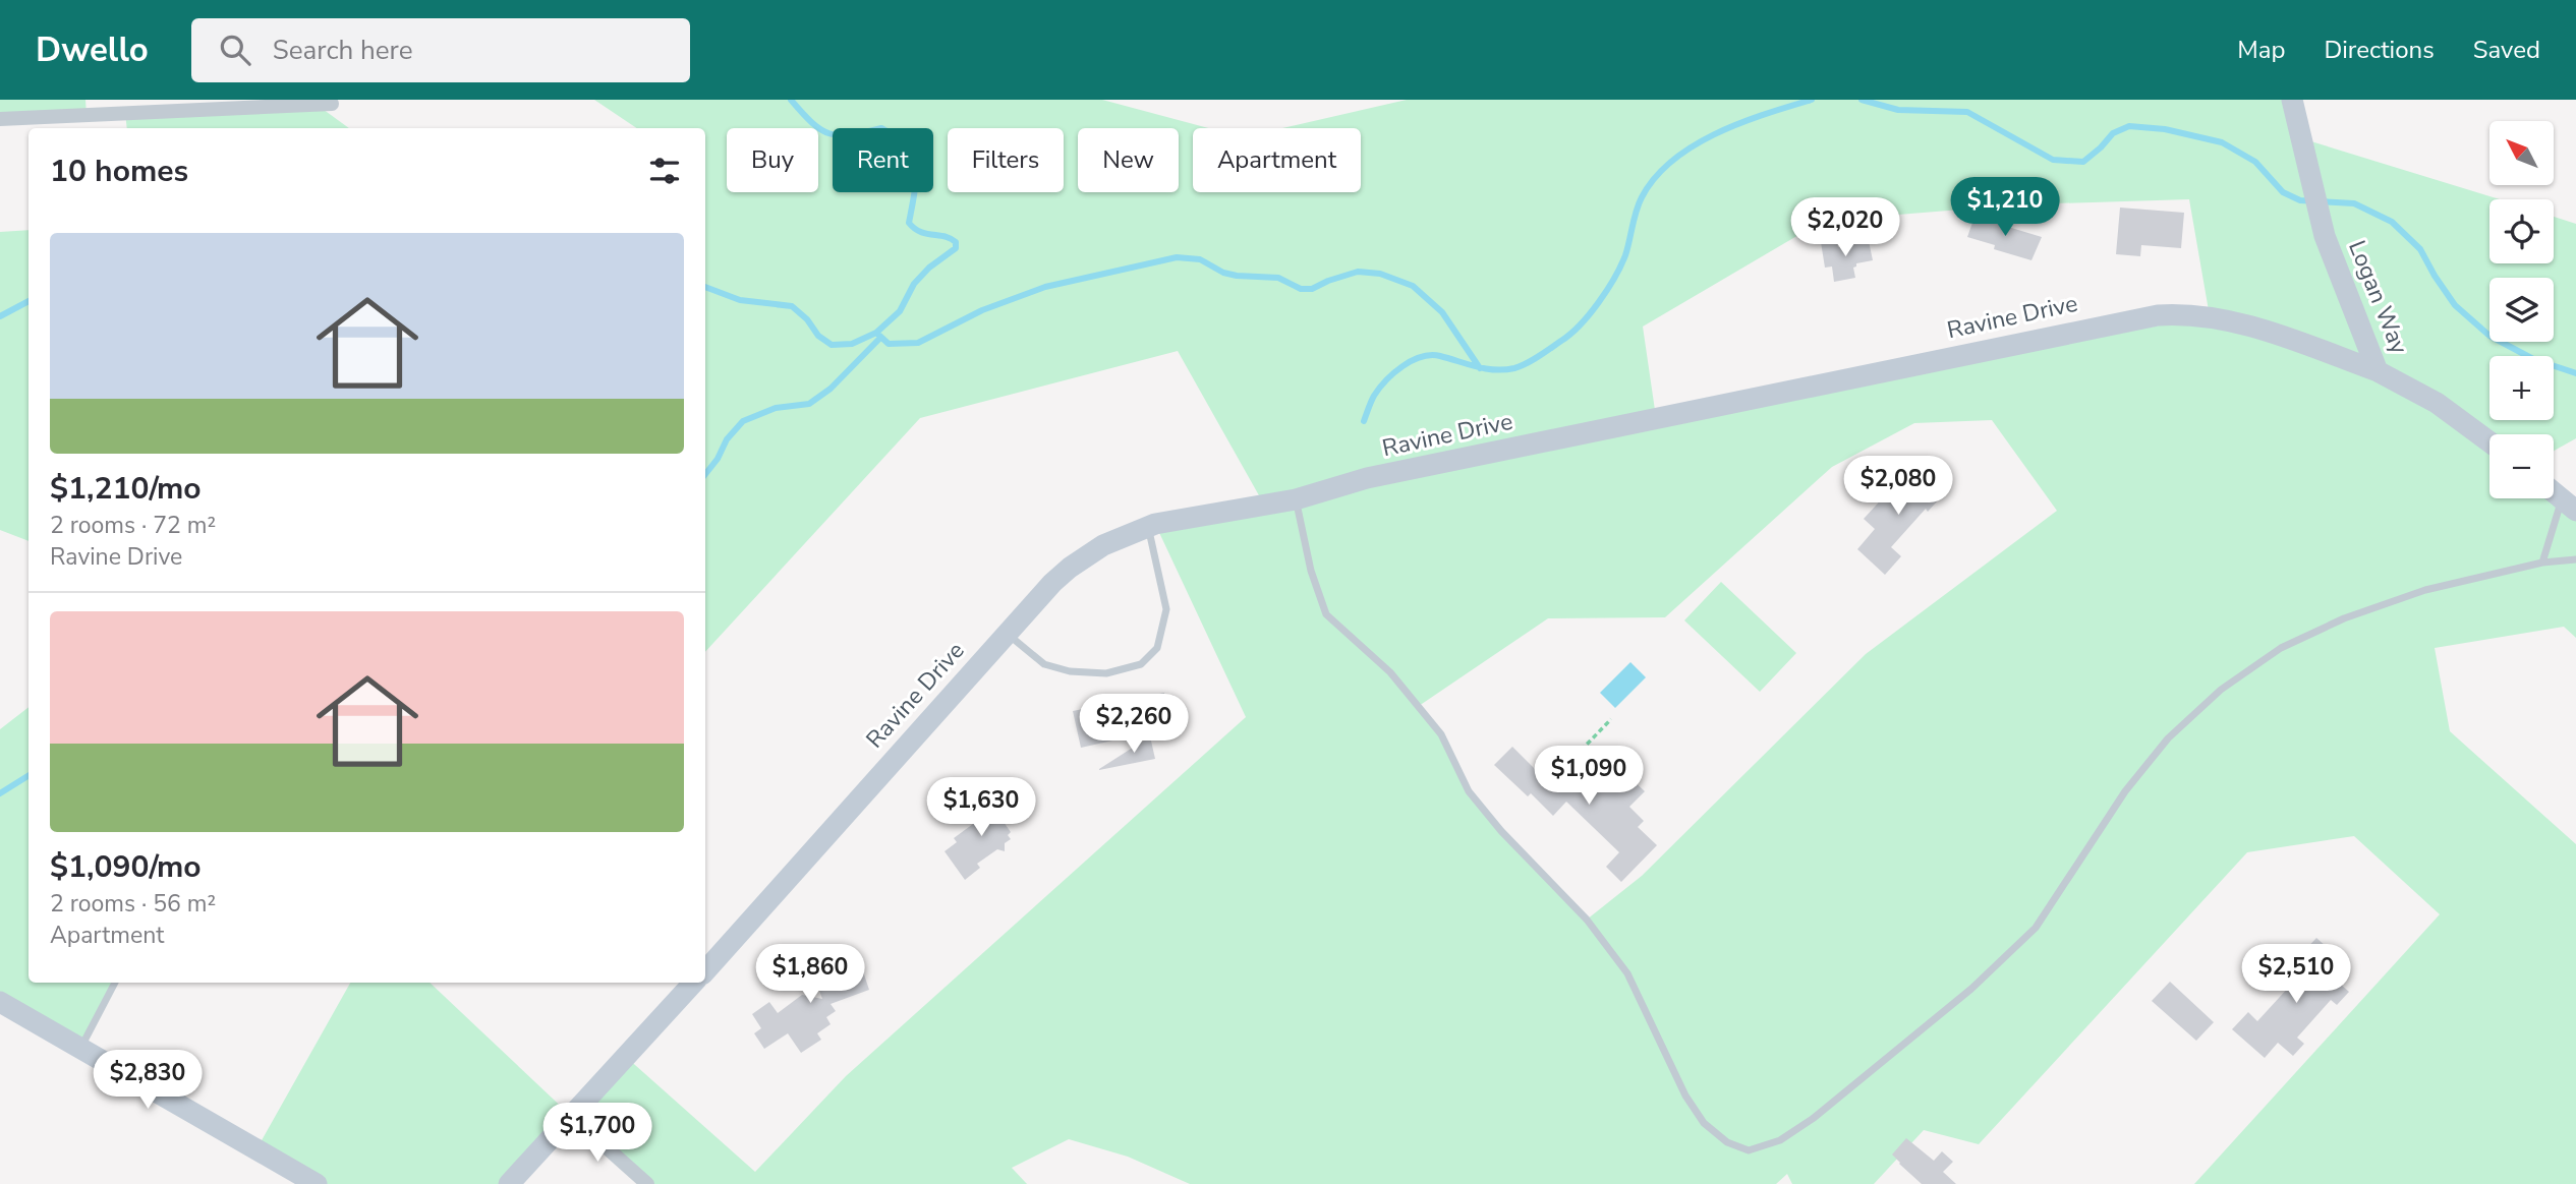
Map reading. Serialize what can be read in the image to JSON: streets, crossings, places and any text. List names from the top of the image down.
{
  "streets": {
    "street": ["Logan Way", "Ravine Drive"]
  },
  "crossings": [
    ["Logan Way", "Ravine Drive"]
  ],
  "north": "top left",
  "page": {
    "header": "Dwello",
    "search": "Search here",
    "nav": ["Map", "Directions", "Saved"],
    "map_buttons": ["+", "−"],
    "chip": [
      "Buy",
      "Rent",
      "Filters",
      "New",
      "Apartment"
    ],
    "heading": "10 homes",
    "price": [
      "$1,210",
      "$2,020",
      "$2,080",
      "$2,260",
      "$1,090",
      "$1,630",
      "$1,860",
      "$2,510",
      "$2,830",
      "$1,700"
    ],
    "list": [
      {
        "name": "$1,210/mo",
        "note": "2 rooms · 72 m² · Ravine Drive"
      },
      {
        "name": "$1,090/mo",
        "note": "2 rooms · 56 m² · Apartment"
      }
    ]
  }
}
